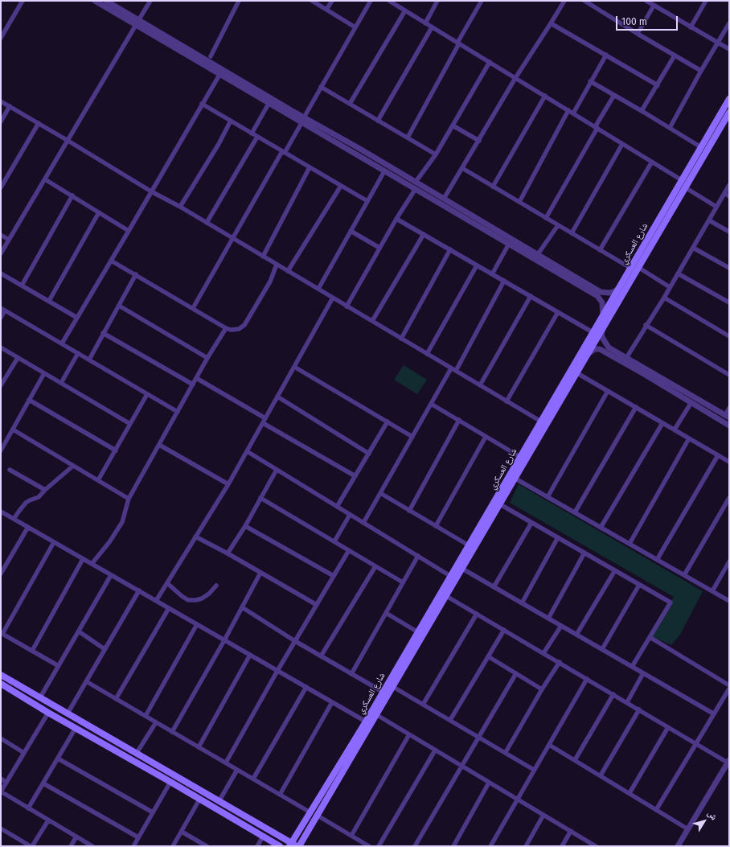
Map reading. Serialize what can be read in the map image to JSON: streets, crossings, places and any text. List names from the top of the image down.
{
  "streets": {
    "main road": ["شارع العسكري"]
  },
  "scale_bar": "100 m",
  "north": "top right"
}
